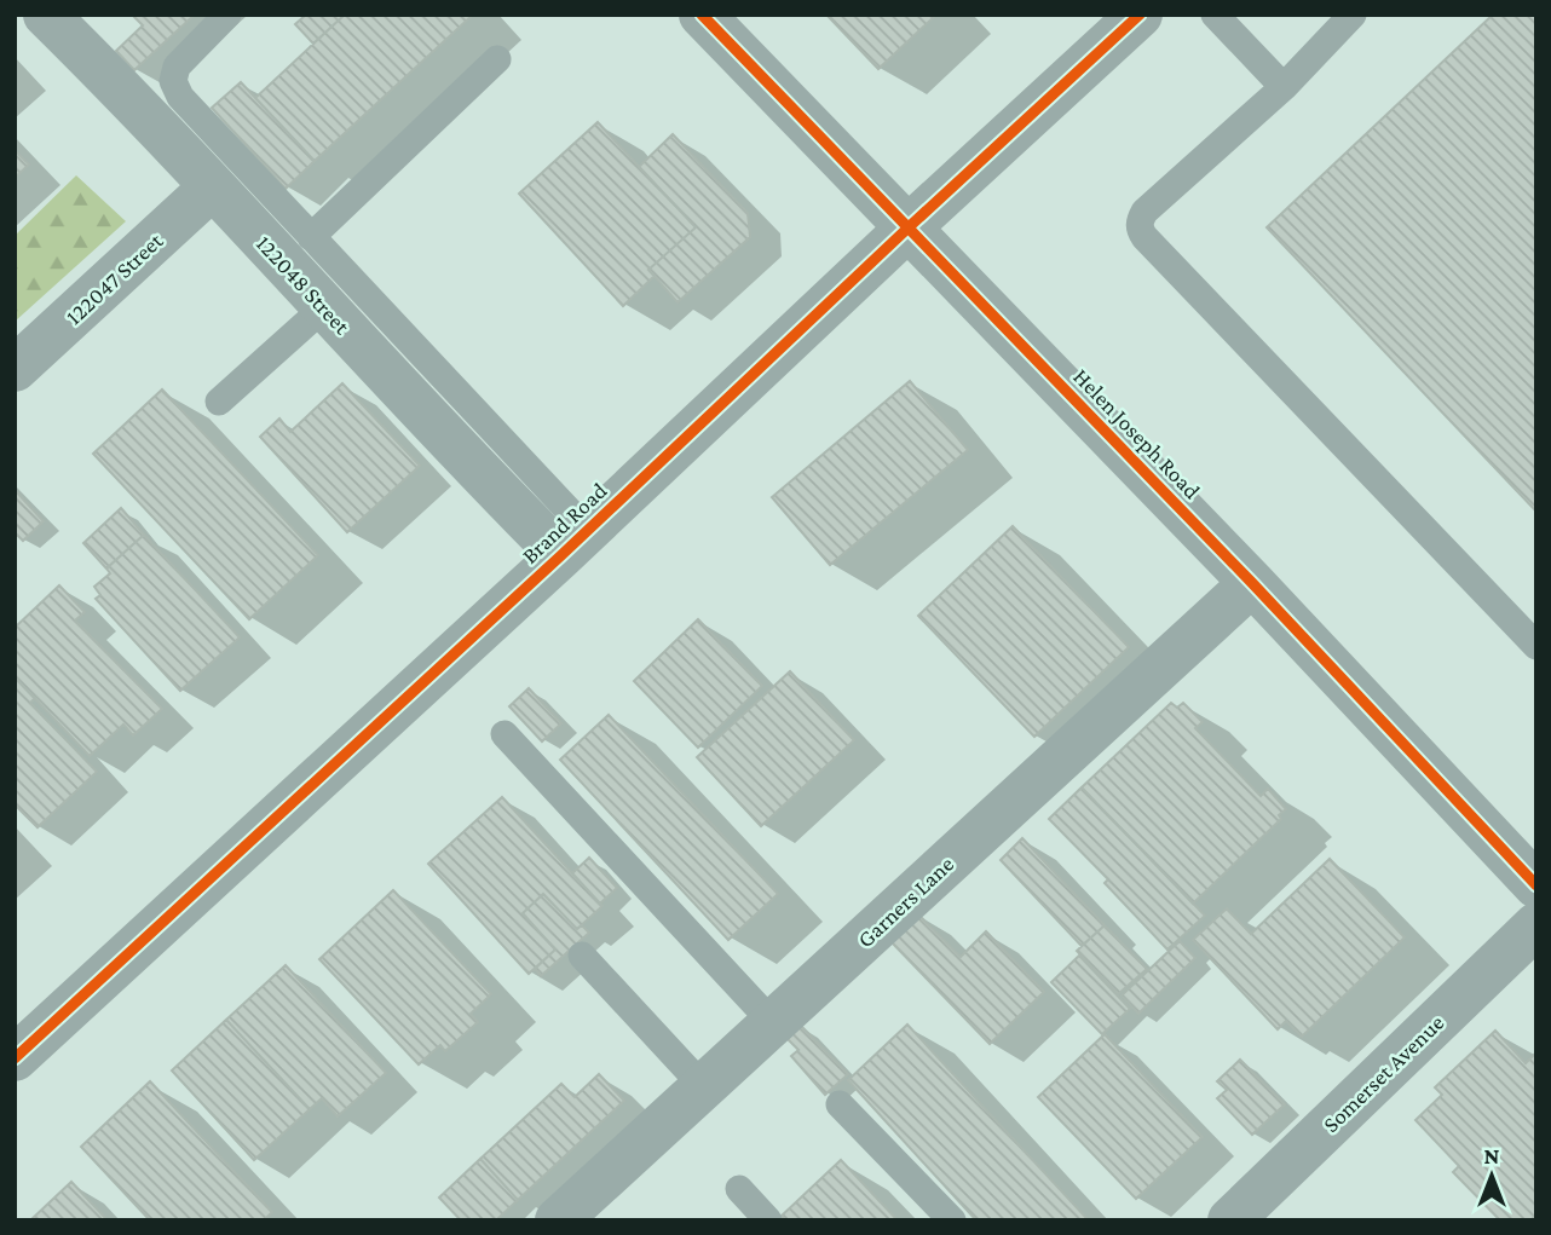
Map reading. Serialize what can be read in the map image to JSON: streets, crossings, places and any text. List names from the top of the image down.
{
  "streets": {
    "street": [
      "122047 Street",
      "122048 Street",
      "Helen Joseph Road",
      "Brand Road",
      "Garners Lane",
      "Somerset Avenue"
    ]
  },
  "crossings": [
    ["122047 Street", "122048 Street"],
    ["122048 Street", "Brand Road"],
    ["Helen Joseph Road", "Brand Road"],
    ["Helen Joseph Road", "Garners Lane"]
  ],
  "north": "top"
}
